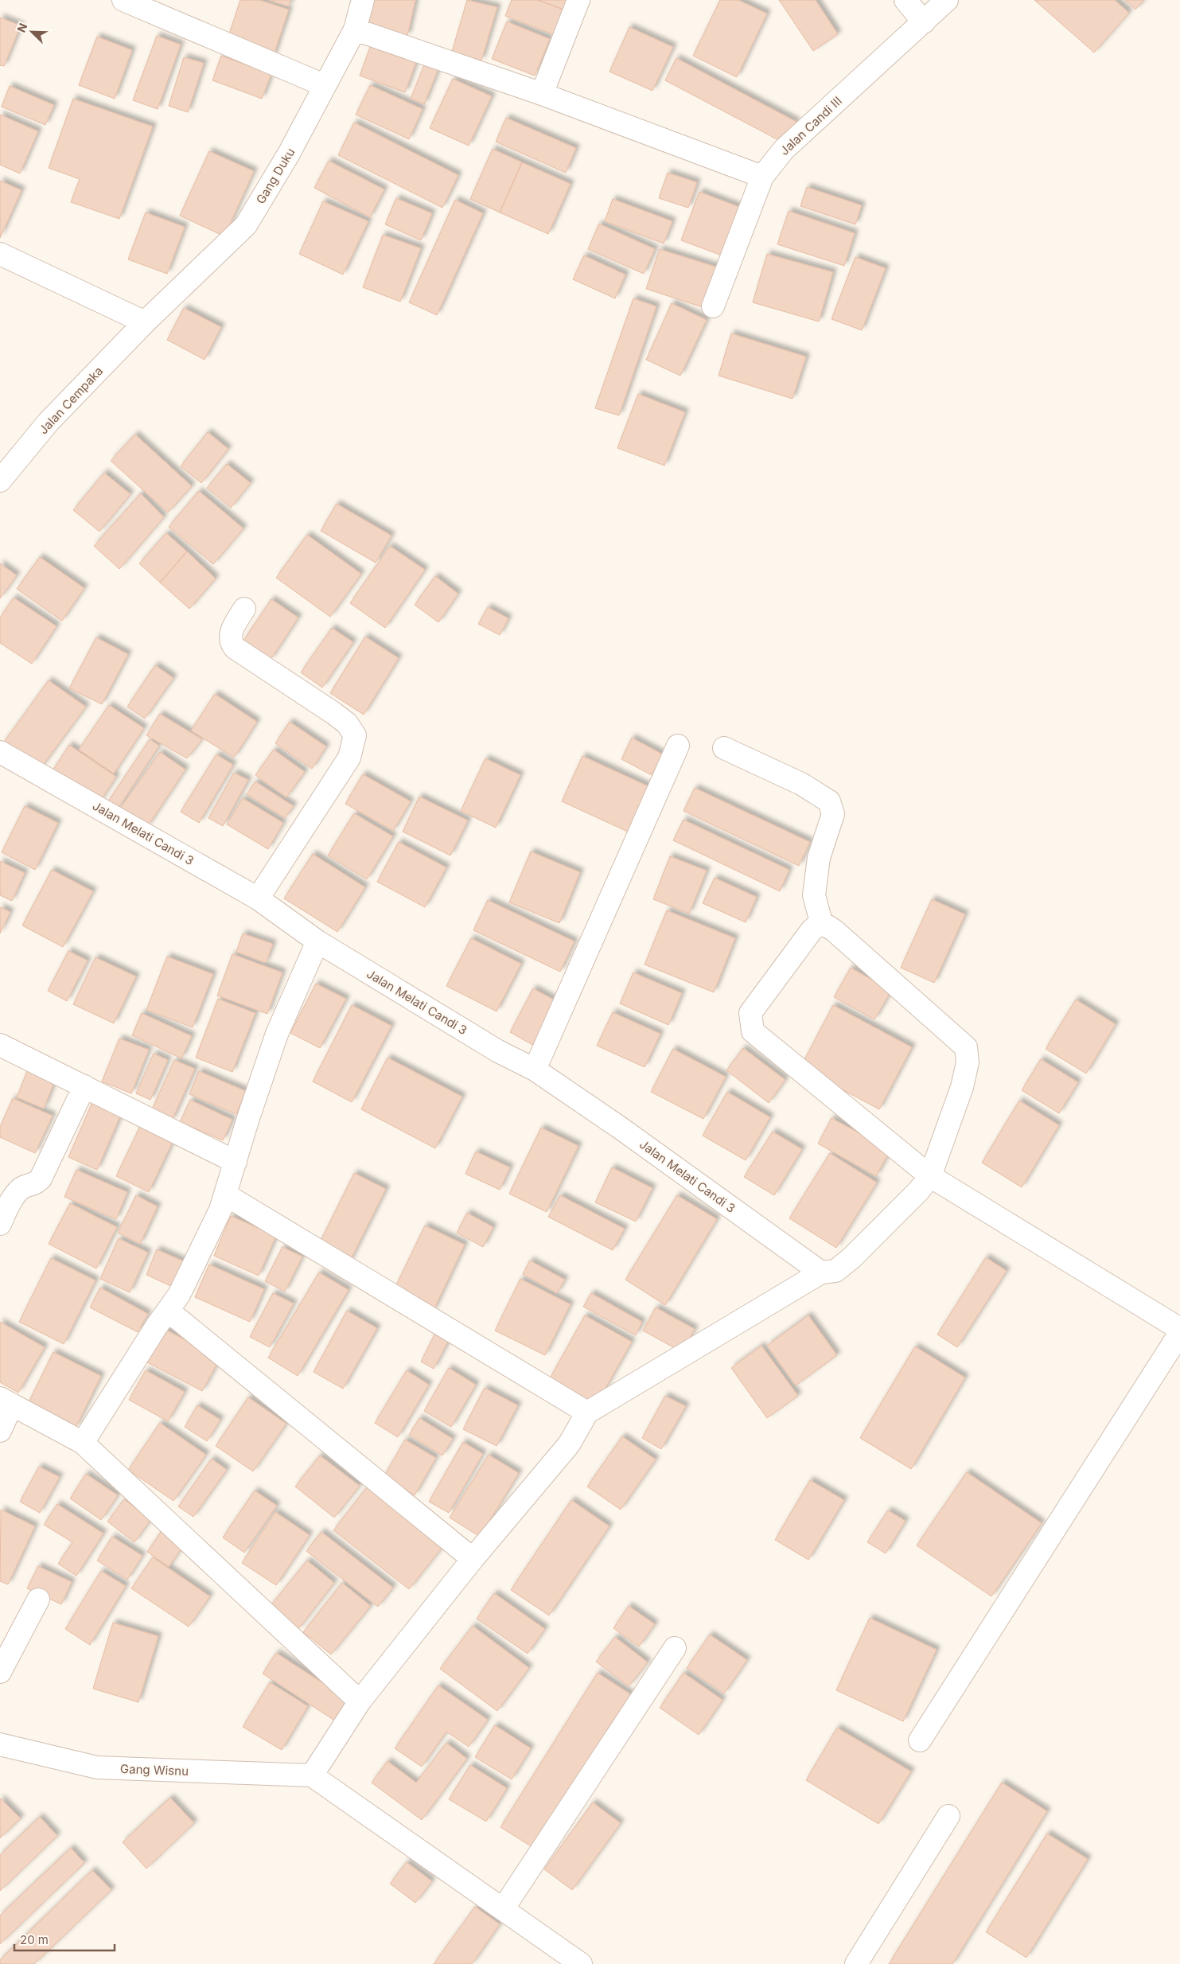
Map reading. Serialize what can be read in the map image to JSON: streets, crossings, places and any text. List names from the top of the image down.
{
  "streets": {
    "street": [
      "Jalan Candi III",
      "Gang Duku",
      "Jalan Cempaka",
      "Jalan Melati Candi 3",
      "Gang Wisnu"
    ]
  },
  "crossings": [
    ["Gang Duku", "Jalan Cempaka"]
  ],
  "scale_bar": "20 m",
  "north": "top left"
}
